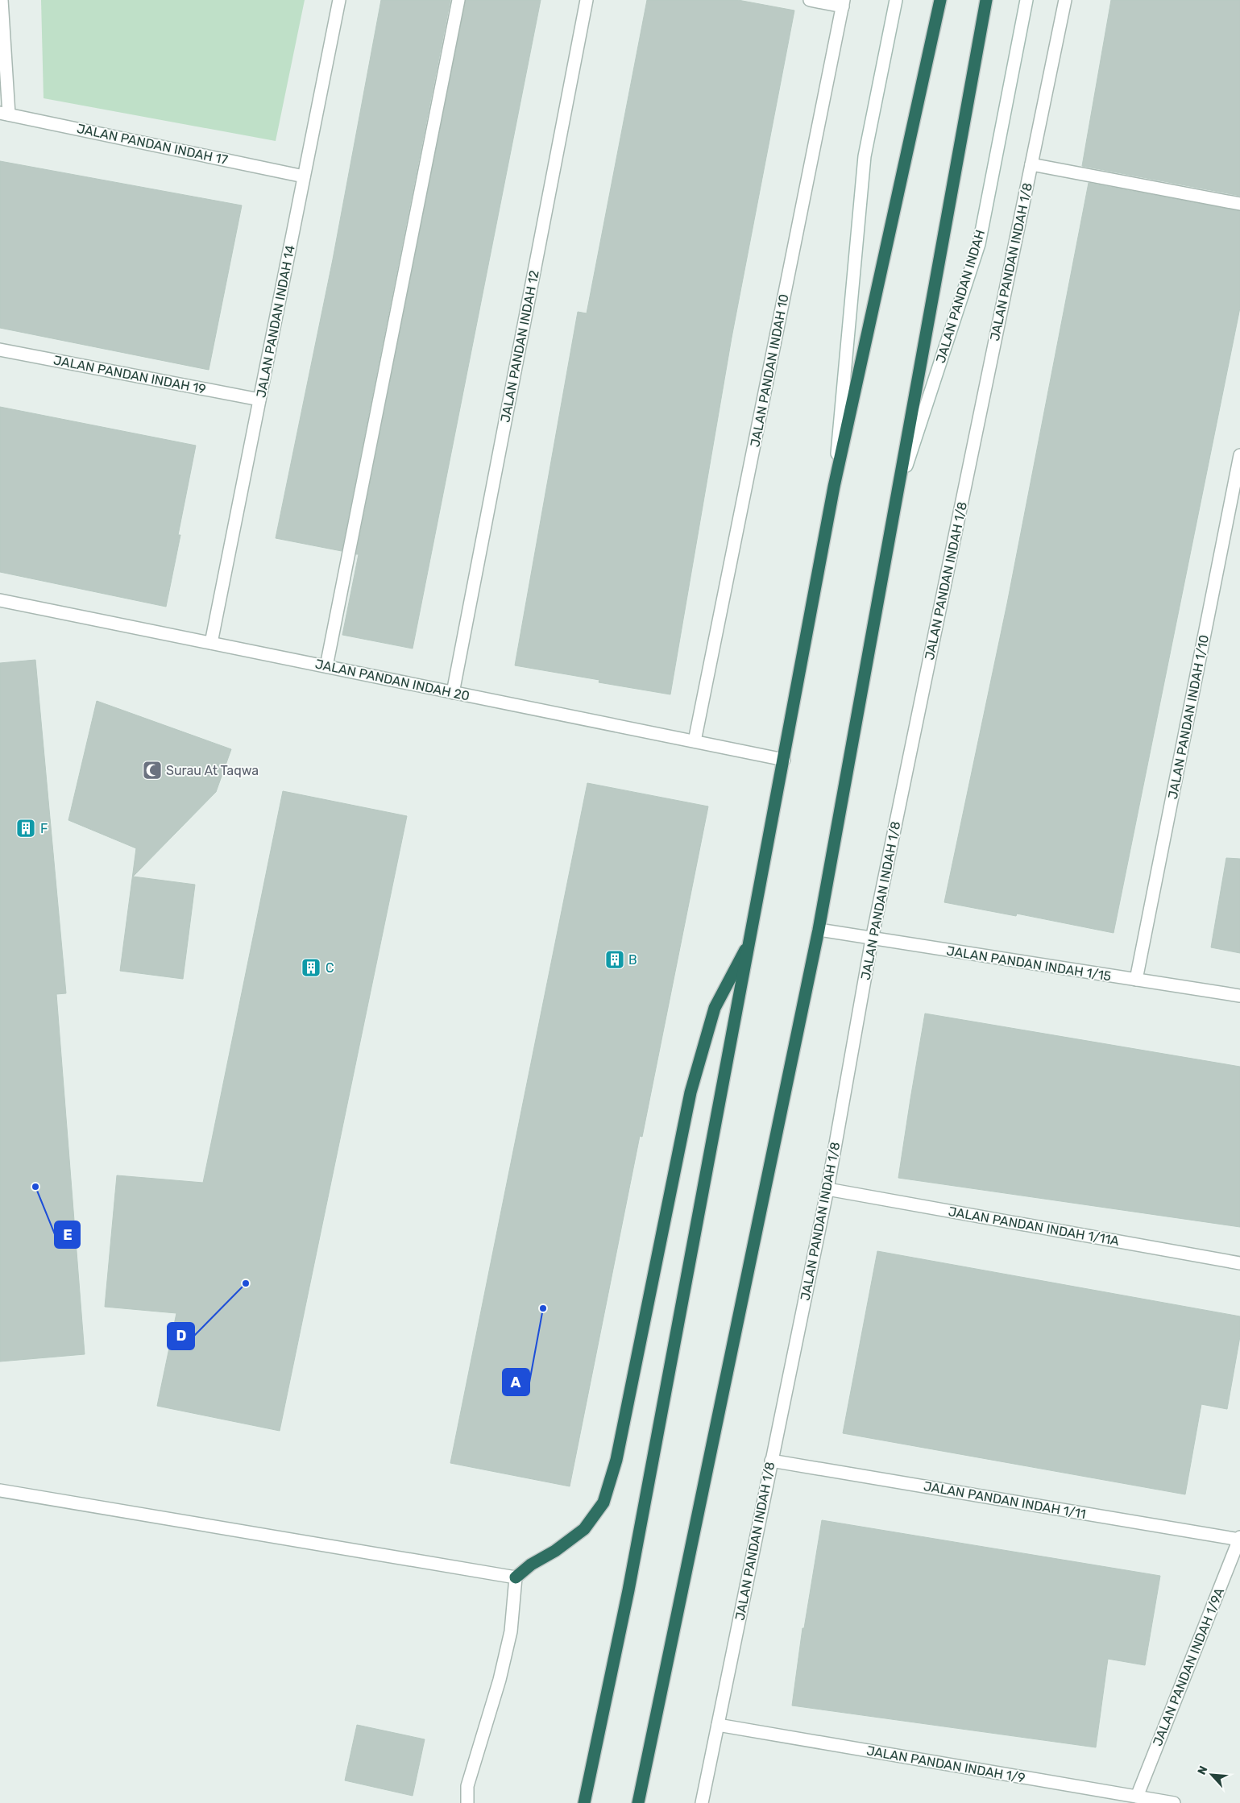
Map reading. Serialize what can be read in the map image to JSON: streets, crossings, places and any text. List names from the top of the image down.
{
  "streets": {
    "street": [
      "JALAN PANDAN INDAH 17",
      "JALAN PANDAN INDAH 1/8",
      "JALAN PANDAN INDAH",
      "JALAN PANDAN INDAH 14",
      "JALAN PANDAN INDAH 12",
      "JALAN PANDAN INDAH 10",
      "JALAN PANDAN INDAH 19",
      "JALAN PANDAN INDAH 20",
      "JALAN PANDAN INDAH 1/10",
      "JALAN PANDAN INDAH 1/15",
      "JALAN PANDAN INDAH 1/11A",
      "JALAN PANDAN INDAH 1/11",
      "JALAN PANDAN INDAH 1/9A",
      "JALAN PANDAN INDAH 1/9"
    ]
  },
  "crossings": [
    ["JALAN PANDAN INDAH 17", "JALAN PANDAN INDAH 14"],
    ["JALAN PANDAN INDAH 1/8", "JALAN PANDAN INDAH 1/15"],
    ["JALAN PANDAN INDAH 1/8", "JALAN PANDAN INDAH 1/11A"],
    ["JALAN PANDAN INDAH 1/8", "JALAN PANDAN INDAH 1/11"],
    ["JALAN PANDAN INDAH 1/8", "JALAN PANDAN INDAH 1/9"],
    ["JALAN PANDAN INDAH 14", "JALAN PANDAN INDAH 19"],
    ["JALAN PANDAN INDAH 14", "JALAN PANDAN INDAH 20"],
    ["JALAN PANDAN INDAH 12", "JALAN PANDAN INDAH 20"],
    ["JALAN PANDAN INDAH 10", "JALAN PANDAN INDAH 20"],
    ["JALAN PANDAN INDAH 1/10", "JALAN PANDAN INDAH 1/15"],
    ["JALAN PANDAN INDAH 1/11", "JALAN PANDAN INDAH 1/9A"],
    ["JALAN PANDAN INDAH 1/9A", "JALAN PANDAN INDAH 1/9"]
  ],
  "places": {
    "mosque": ["Surau At Taqwa"],
    "building": ["F", "B", "C"],
    "other": ["E", "D", "A"]
  },
  "north": "top left"
}
